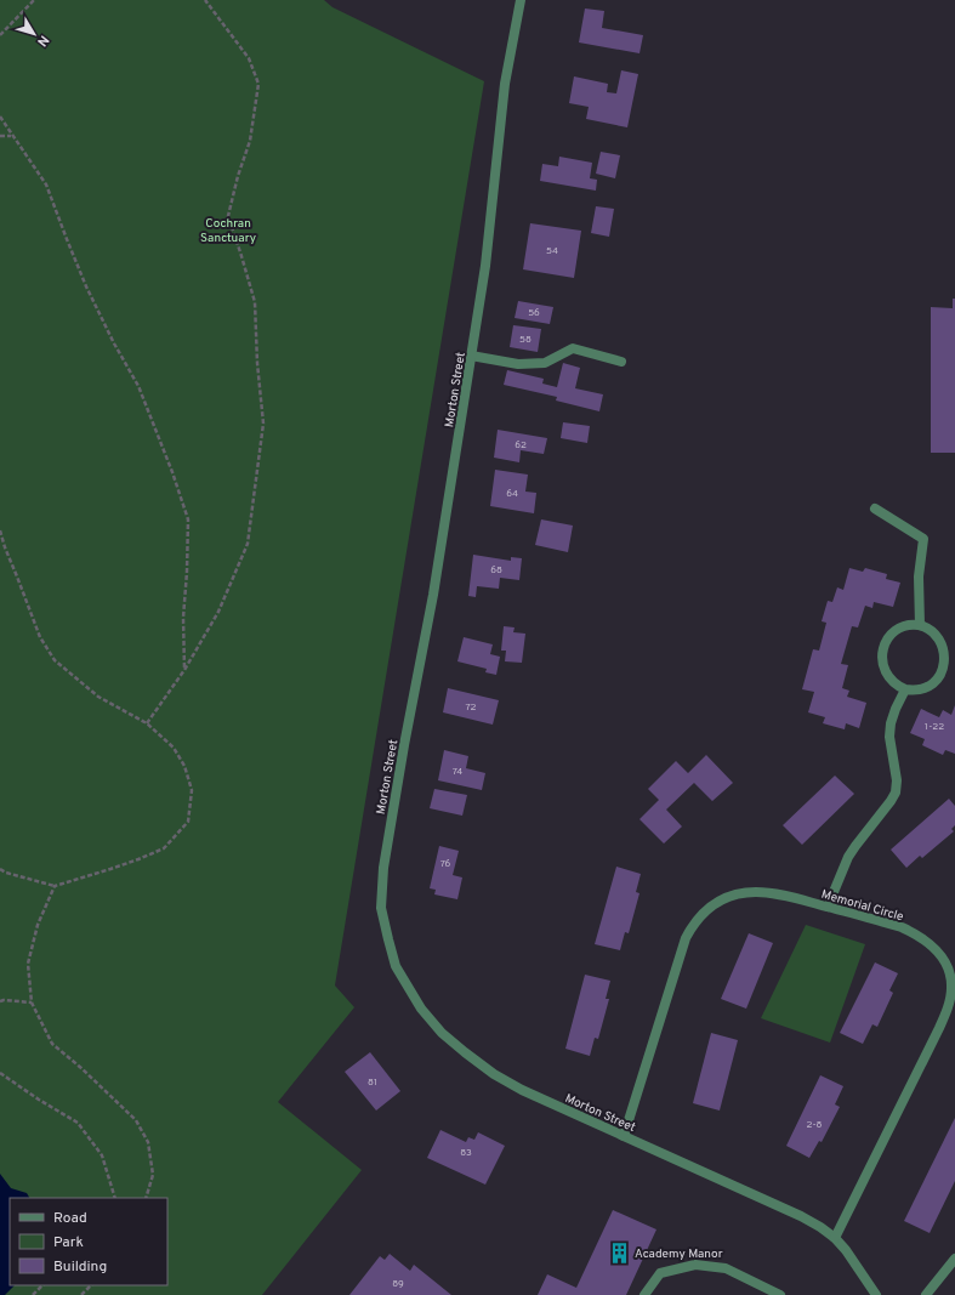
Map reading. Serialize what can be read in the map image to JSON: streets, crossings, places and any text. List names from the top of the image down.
{
  "streets": {
    "street": ["Morton Street", "Memorial Circle"]
  },
  "crossings": [
    ["Morton Street", "Memorial Circle"]
  ],
  "parks": ["Cochran Sanctuary"],
  "places": {
    "building": ["Academy Manor"]
  },
  "house_numbers": [
    "54",
    "56",
    "58",
    "62",
    "64",
    "68",
    "72",
    "1-22",
    "74",
    "76",
    "81",
    "2-8",
    "83",
    "89"
  ],
  "legend": ["Road", "Park", "Building"],
  "north": "bottom right"
}
